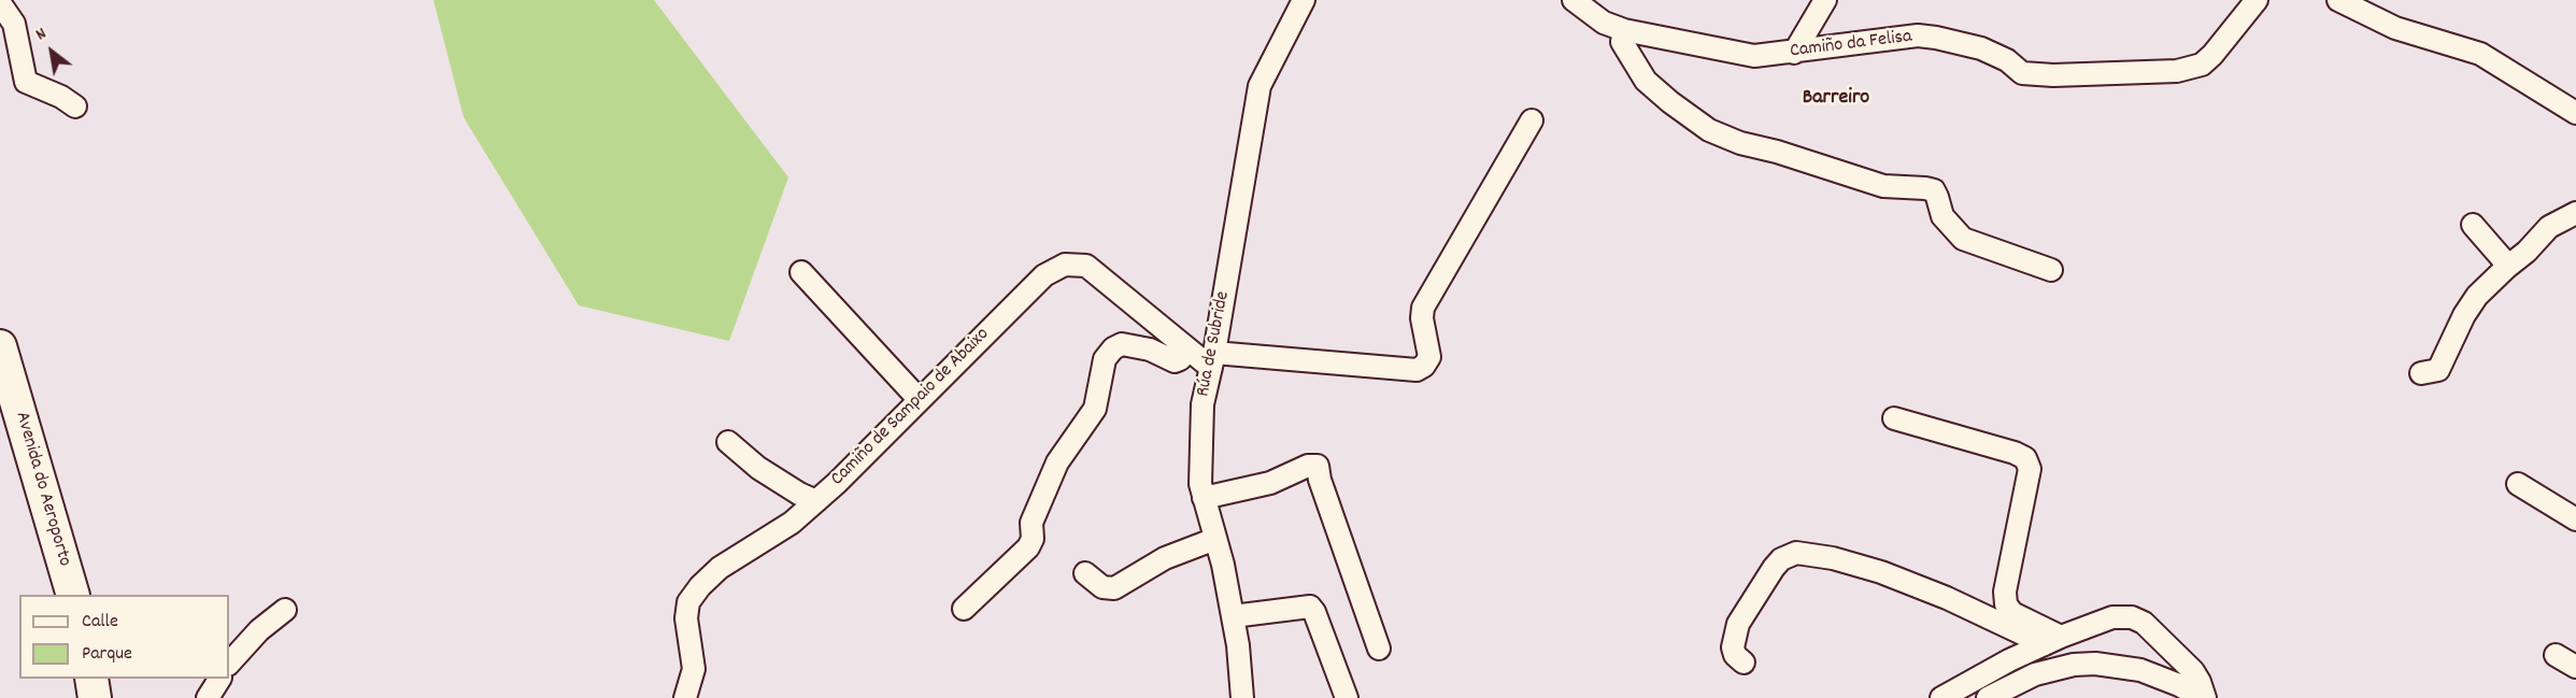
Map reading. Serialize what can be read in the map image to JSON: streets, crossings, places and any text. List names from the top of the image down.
{
  "streets": {
    "main road": ["Avenida do Aeroporto"],
    "street": ["Camiño da Felisa", "Rúa de Subride", "Camiño de Sampaio de Abaixo"]
  },
  "crossings": [
    ["Rúa de Subride", "Camiño de Sampaio de Abaixo"]
  ],
  "districts": ["Barreiro"],
  "legend": ["Calle", "Parque"],
  "north": "top left"
}
